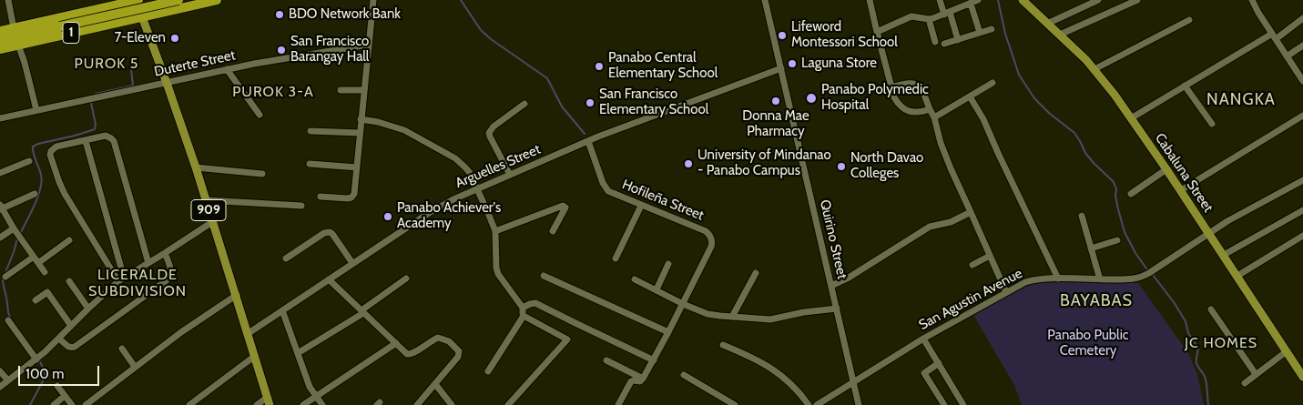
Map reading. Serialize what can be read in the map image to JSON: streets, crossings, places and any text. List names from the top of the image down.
{
  "streets": {
    "highway": ["1"],
    "main road": ["Cabaluna Street", "909"],
    "street": [
      "Duterte Street",
      "Arguelles Street",
      "Hofileña Street",
      "Quirino Street",
      "San Agustin Avenue"
    ]
  },
  "crossings": [
    ["1", "909"],
    ["Duterte Street", "909"],
    ["Arguelles Street", "Hofileña Street"],
    ["Arguelles Street", "909"],
    ["Arguelles Street", "Quirino Street"],
    ["Cabaluna Street", "San Agustin Avenue"],
    ["Quirino Street", "San Agustin Avenue"]
  ],
  "districts": [
    "PUROK 5",
    "PUROK 3-A",
    "NANGKA",
    "LICERALDE SUBDIVISION",
    "BAYABAS",
    "JC HOMES"
  ],
  "parks": ["Panabo Public Cemetery"],
  "places": [
    "BDO Network Bank",
    "Lifeword Montessori School",
    "7-Eleven",
    "San Francisco Barangay Hall",
    "Laguna Store",
    "Panabo Central Elementary School",
    "Panabo Polymedic Hospital",
    "Donna Mae Pharmacy",
    "San Francisco Elementary School",
    "University of Mindanao - Panabo Campus",
    "North Davao Colleges",
    "Panabo Achiever's Academy"
  ],
  "scale_bar": "100 m"
}
